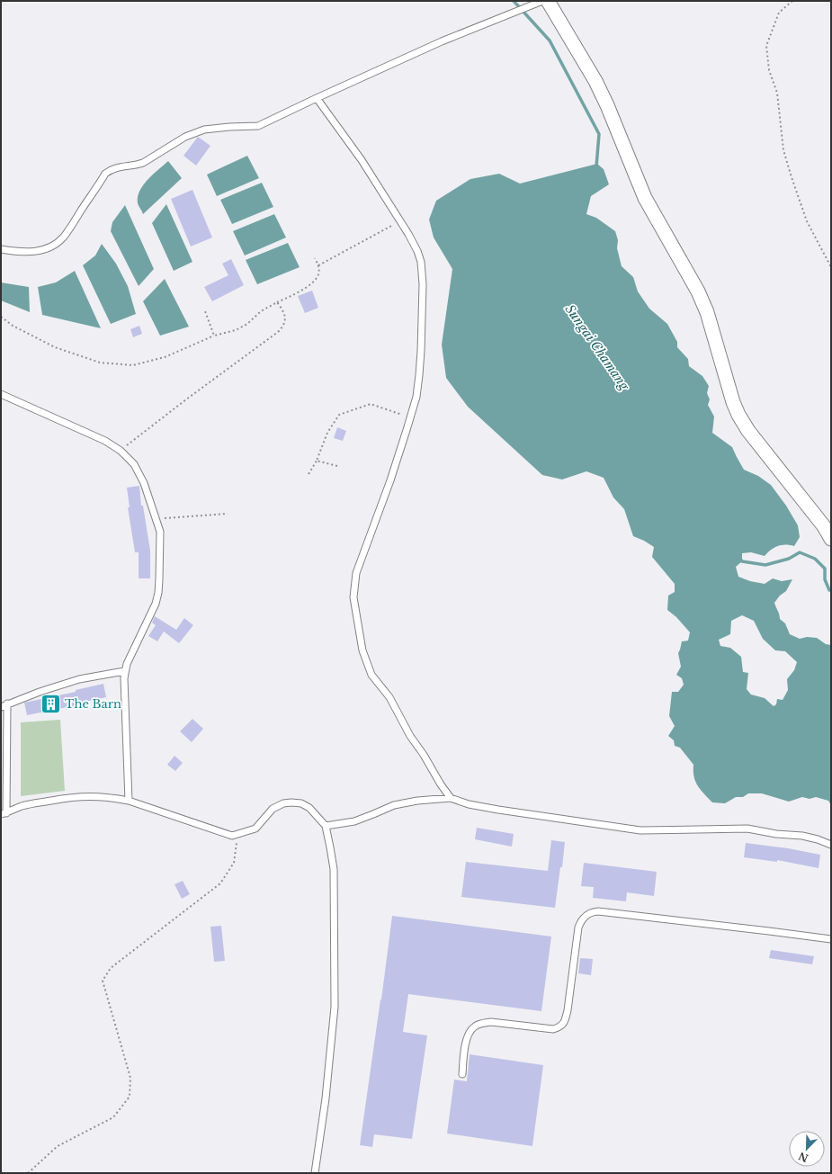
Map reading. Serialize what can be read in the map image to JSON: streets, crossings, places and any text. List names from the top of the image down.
{
  "water": ["Sungai Chamang"],
  "places": {
    "building": ["The Barn"]
  },
  "north": "bottom left"
}
